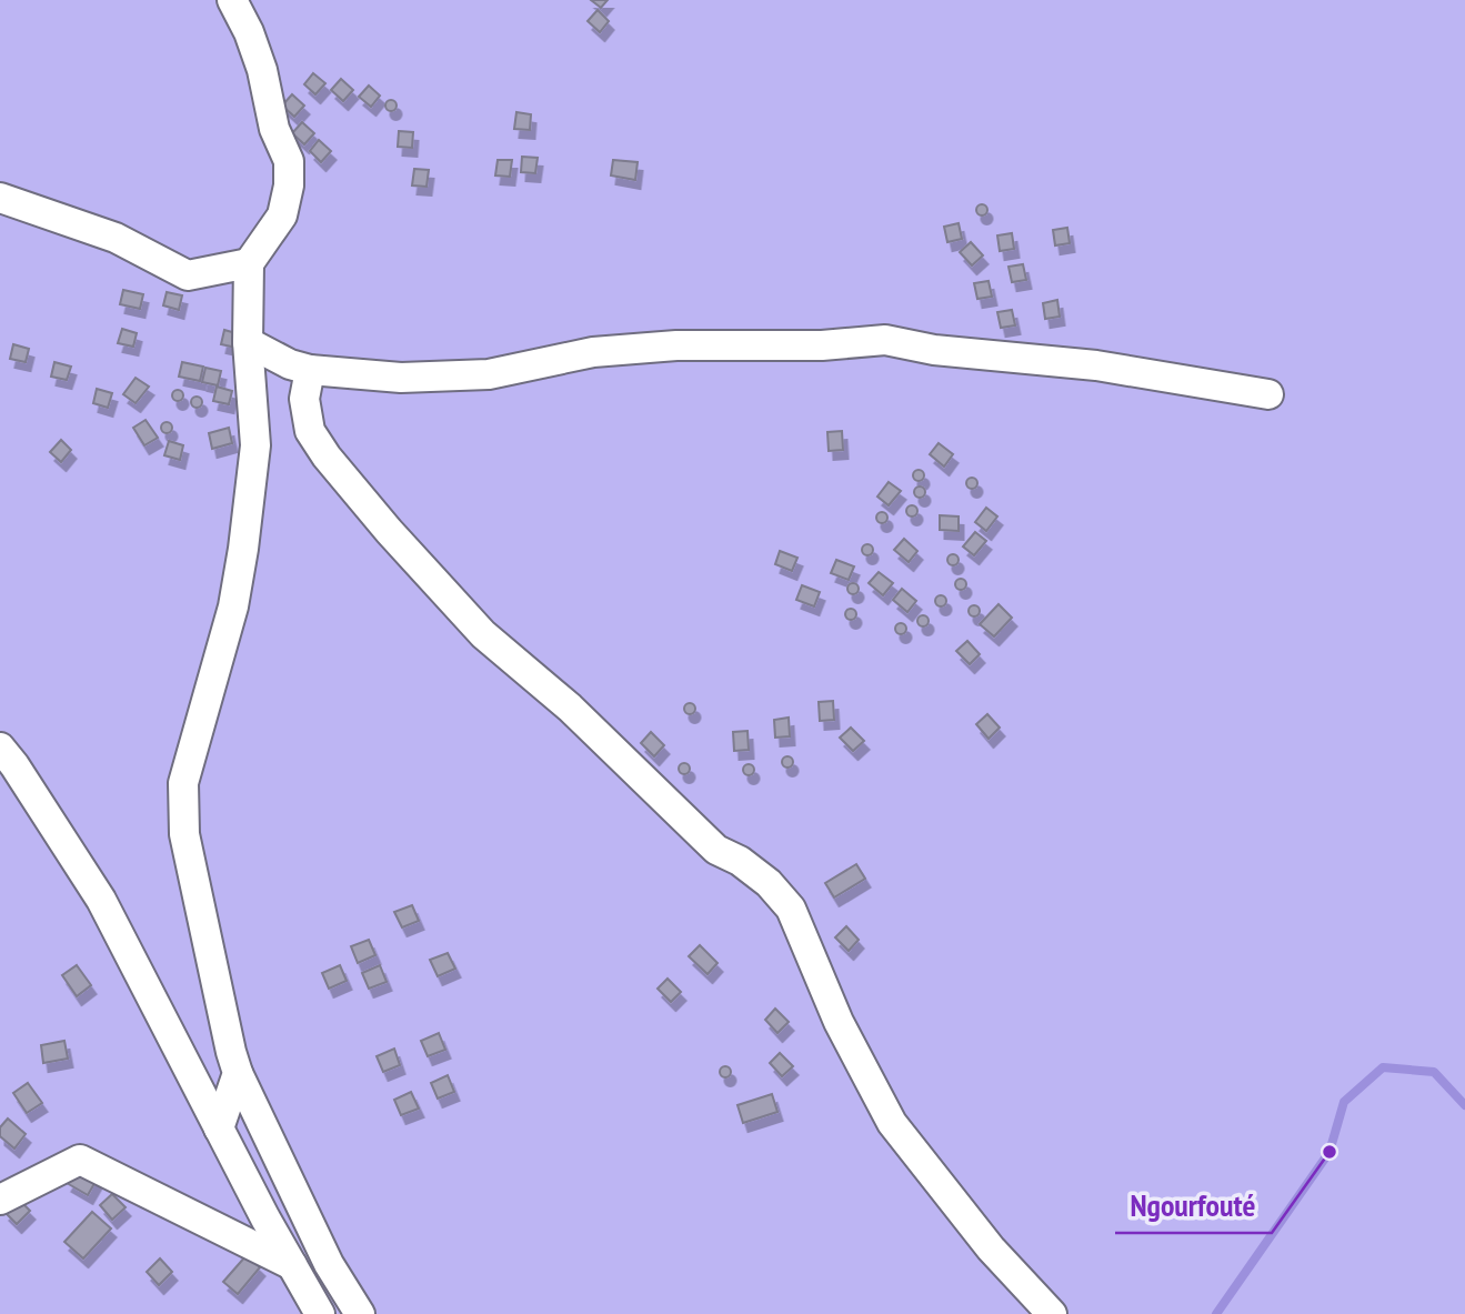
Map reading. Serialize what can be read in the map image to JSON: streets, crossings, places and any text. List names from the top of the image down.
{
  "places": ["Ngourfouté"]
}
